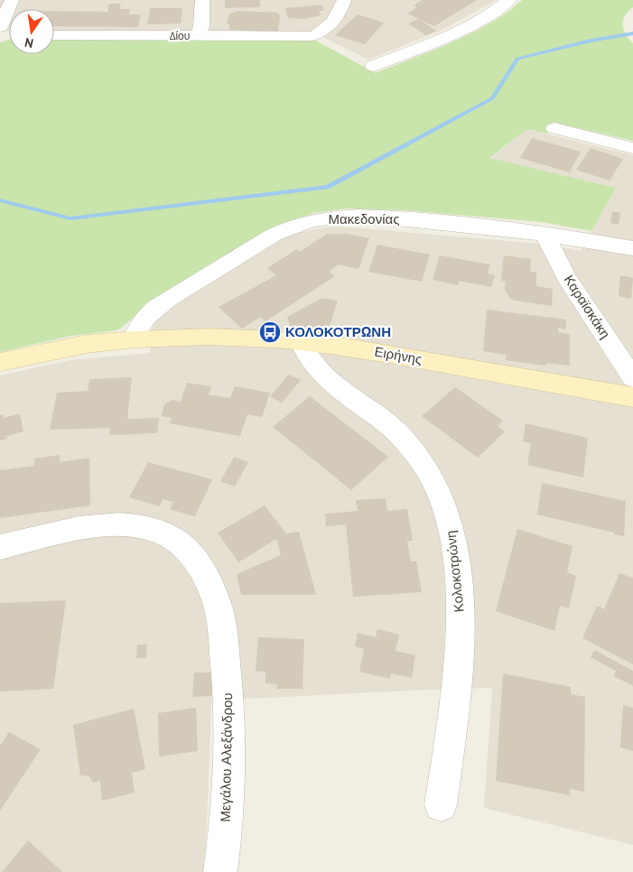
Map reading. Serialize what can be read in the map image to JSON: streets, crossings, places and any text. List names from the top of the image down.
{
  "streets": {
    "street": [
      "Δίου",
      "Μακεδονίας",
      "Καραϊσκάκη",
      "Ειρήνης",
      "Κολοκοτρώνη",
      "Μεγάλου Αλεξάνδρου"
    ]
  },
  "crossings": [
    ["Μακεδονίας", "Καραϊσκάκη"],
    ["Μακεδονίας", "Ειρήνης"],
    ["Ειρήνης", "Κολοκοτρώνη"]
  ],
  "places": {
    "bus stop": ["ΚΟΛΟΚΟΤΡΩΝΗ"]
  },
  "north": "bottom"
}
